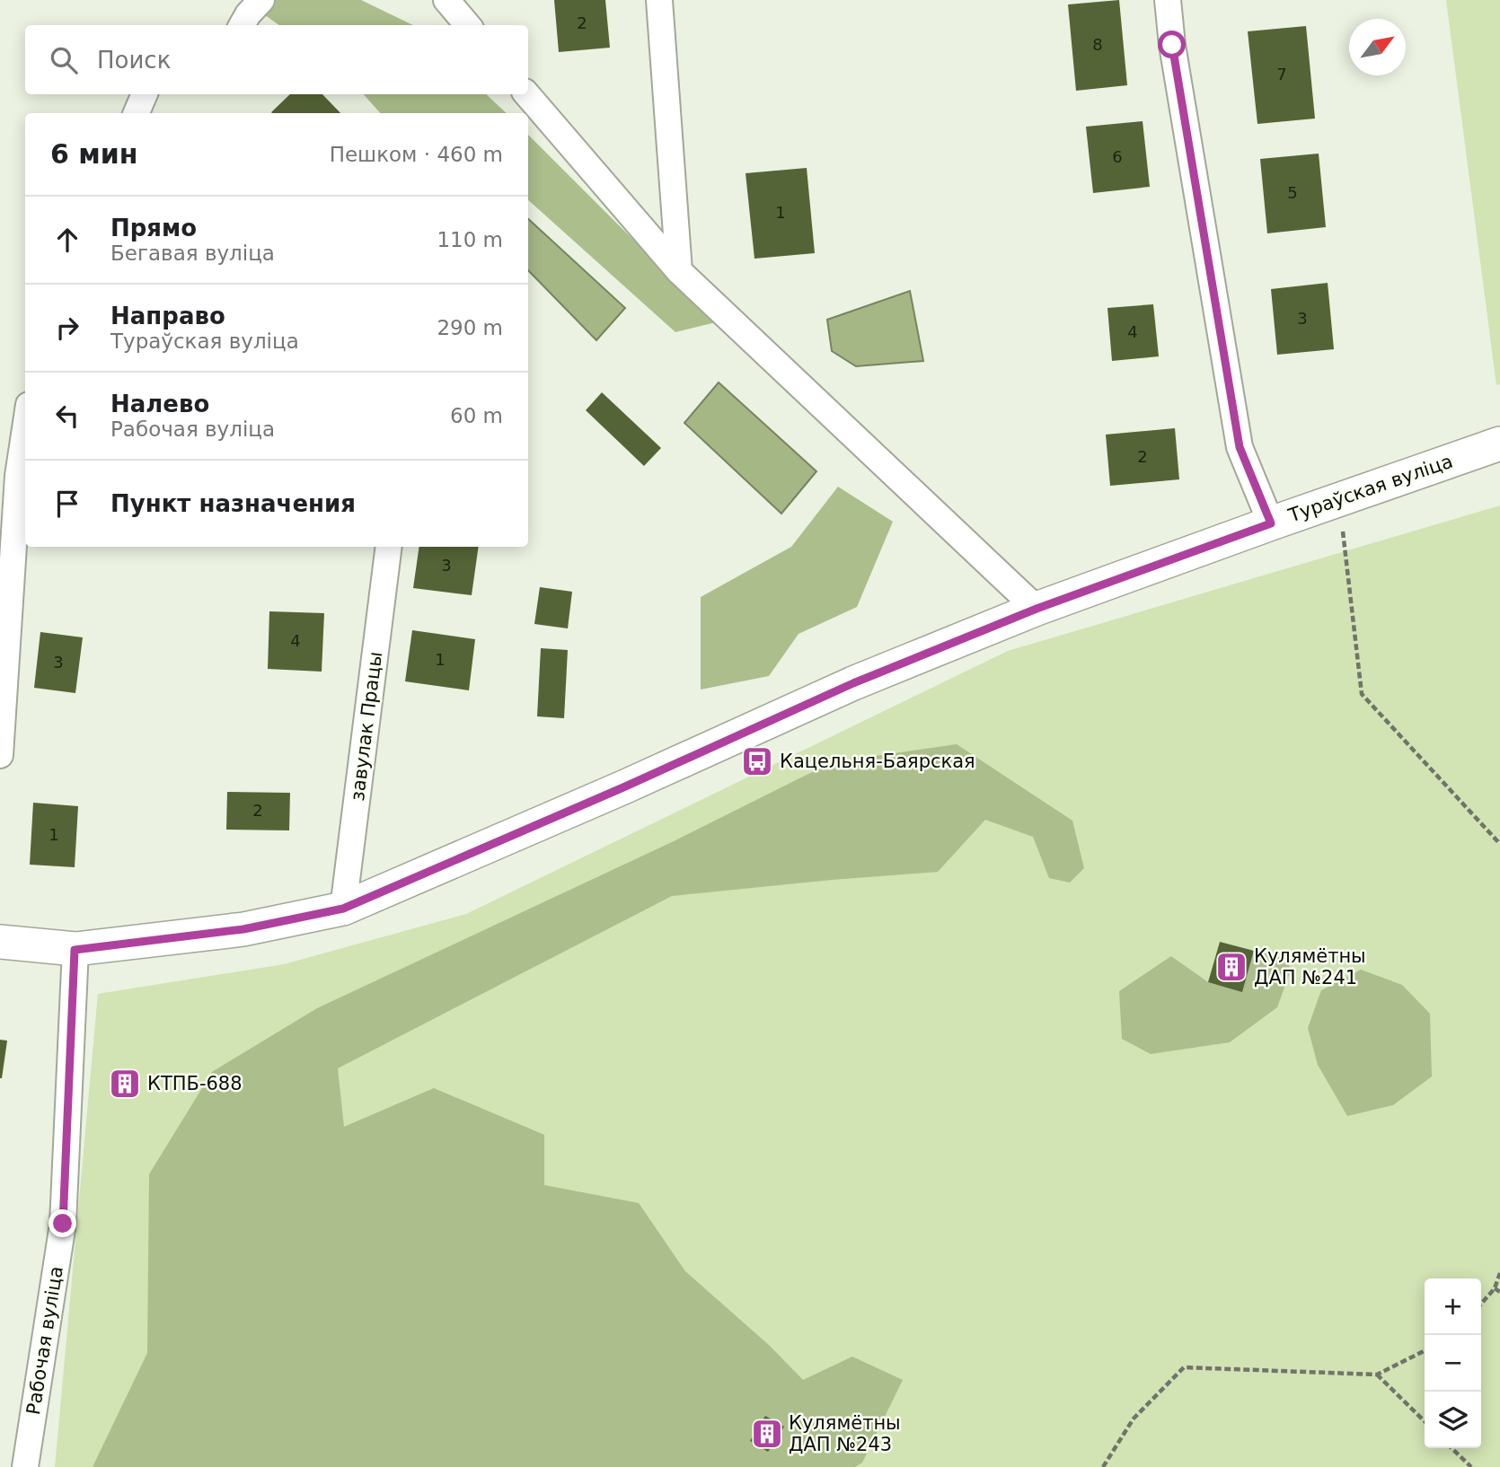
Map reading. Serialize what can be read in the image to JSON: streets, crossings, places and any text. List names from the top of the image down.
{
  "streets": {
    "street": ["Тураўская вуліца", "завулак Працы", "Рабочая вуліца"]
  },
  "crossings": [
    ["Тураўская вуліца", "завулак Працы"],
    ["Тураўская вуліца", "Рабочая вуліца"]
  ],
  "places": {
    "bus stop": ["Кацельня-Баярская"],
    "building": ["Кулямётны ДАП №241", "КТПБ-688", "Кулямётны ДАП №243"]
  },
  "house_numbers": [
    "2",
    "8",
    "7",
    "6",
    "5",
    "1",
    "3",
    "4",
    "2",
    "3",
    "4",
    "1",
    "3",
    "2",
    "1"
  ],
  "north": "top right",
  "page": {
    "search": "Поиск",
    "heading": ["6 мин", "Пешком · 460 m"],
    "list": [
      ["Прямо", "Бегавая вуліца", "110 m"],
      ["Направо", "Тураўская вуліца", "290 m"],
      ["Налево", "Рабочая вуліца", "60 m"],
      "Пункт назначения"
    ],
    "map_buttons": ["+", "−"]
  }
}
